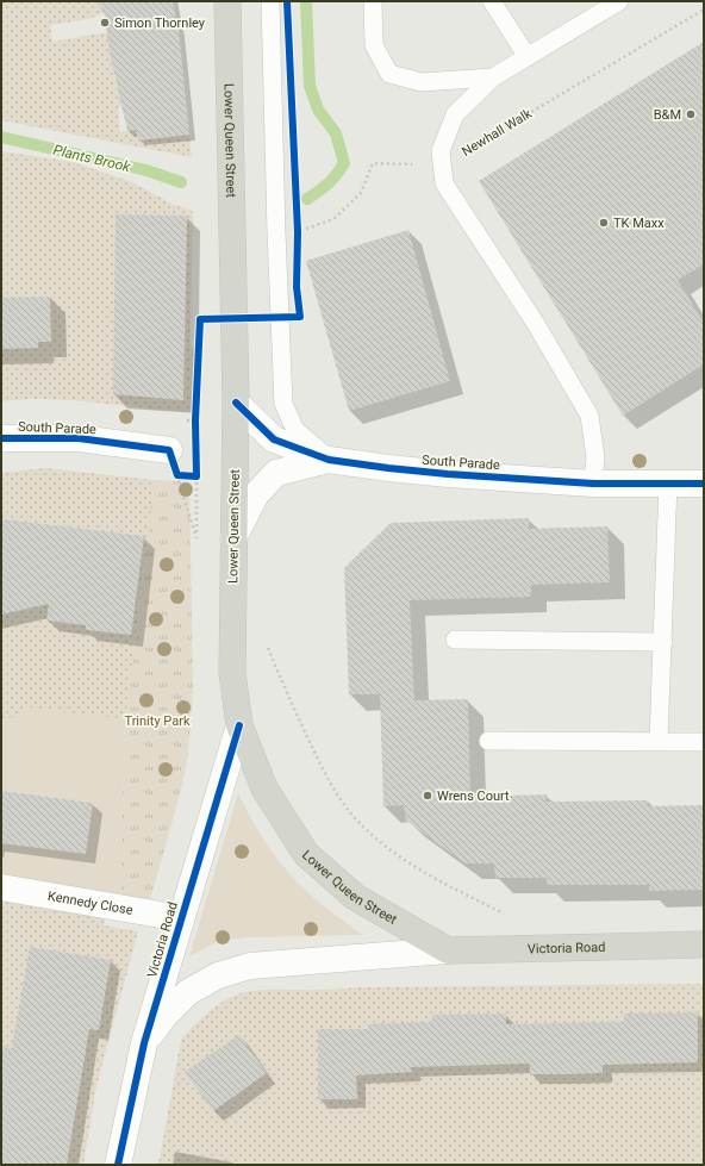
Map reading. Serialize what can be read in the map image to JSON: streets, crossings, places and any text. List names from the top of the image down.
{
  "streets": {
    "main road": ["Lower Queen Street", "Victoria Road"],
    "street": ["South Parade", "Kennedy Close"],
    "path": ["Newhall Walk"]
  },
  "crossings": [
    ["Lower Queen Street", "South Parade"],
    ["Lower Queen Street", "Victoria Road"],
    ["Kennedy Close", "Victoria Road"]
  ],
  "water": ["Plants Brook"],
  "parks": ["Trinity Park"],
  "places": [
    "Simon Thornley",
    "B&M",
    "TK Maxx",
    "Wrens Court"
  ]
}
